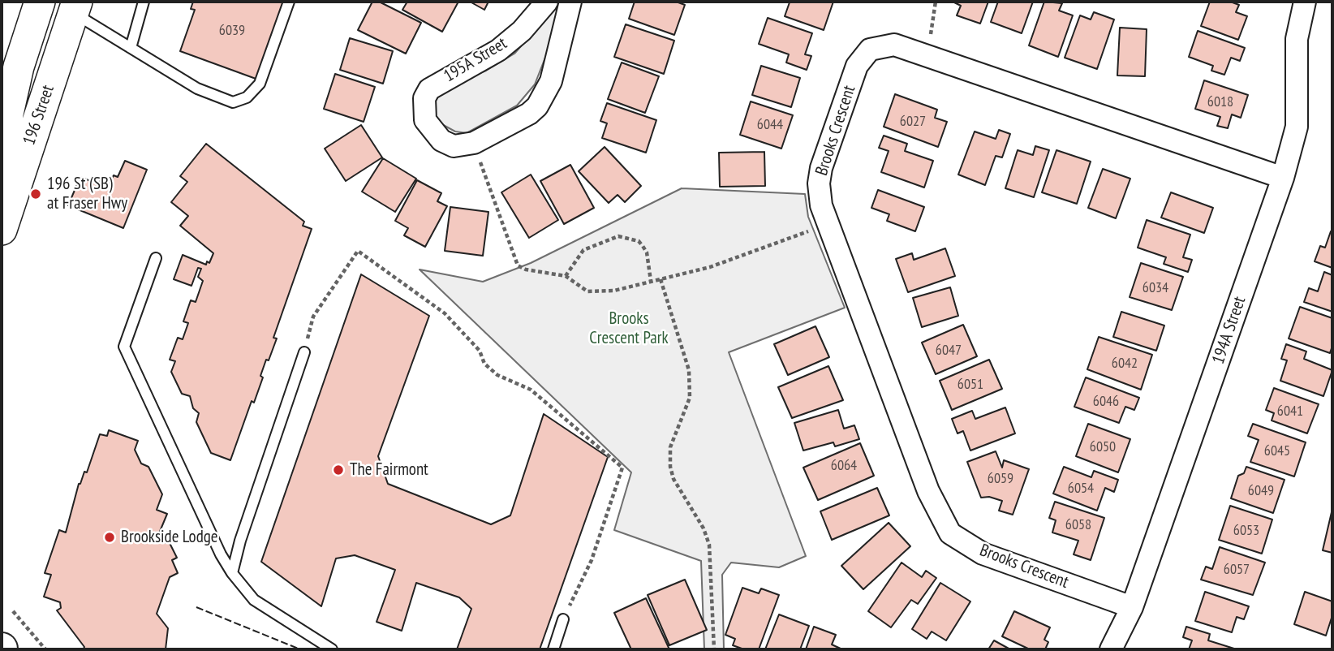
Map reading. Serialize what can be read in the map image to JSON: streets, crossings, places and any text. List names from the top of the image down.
{
  "streets": {
    "main road": ["196 Street"],
    "street": ["195A Street", "Brooks Crescent", "194A Street"]
  },
  "crossings": [
    ["Brooks Crescent", "194A Street"]
  ],
  "parks": ["Brooks Crescent Park"],
  "places": ["196 St (SB) at Fraser Hwy", "The Fairmont", "Brookside Lodge"],
  "house_numbers": [
    "6039",
    "6018",
    "6027",
    "6044",
    "6034",
    "6047",
    "6042",
    "6051",
    "6046",
    "6041",
    "6050",
    "6045",
    "6064",
    "6059",
    "6054",
    "6049",
    "6058",
    "6053",
    "6057"
  ]
}
